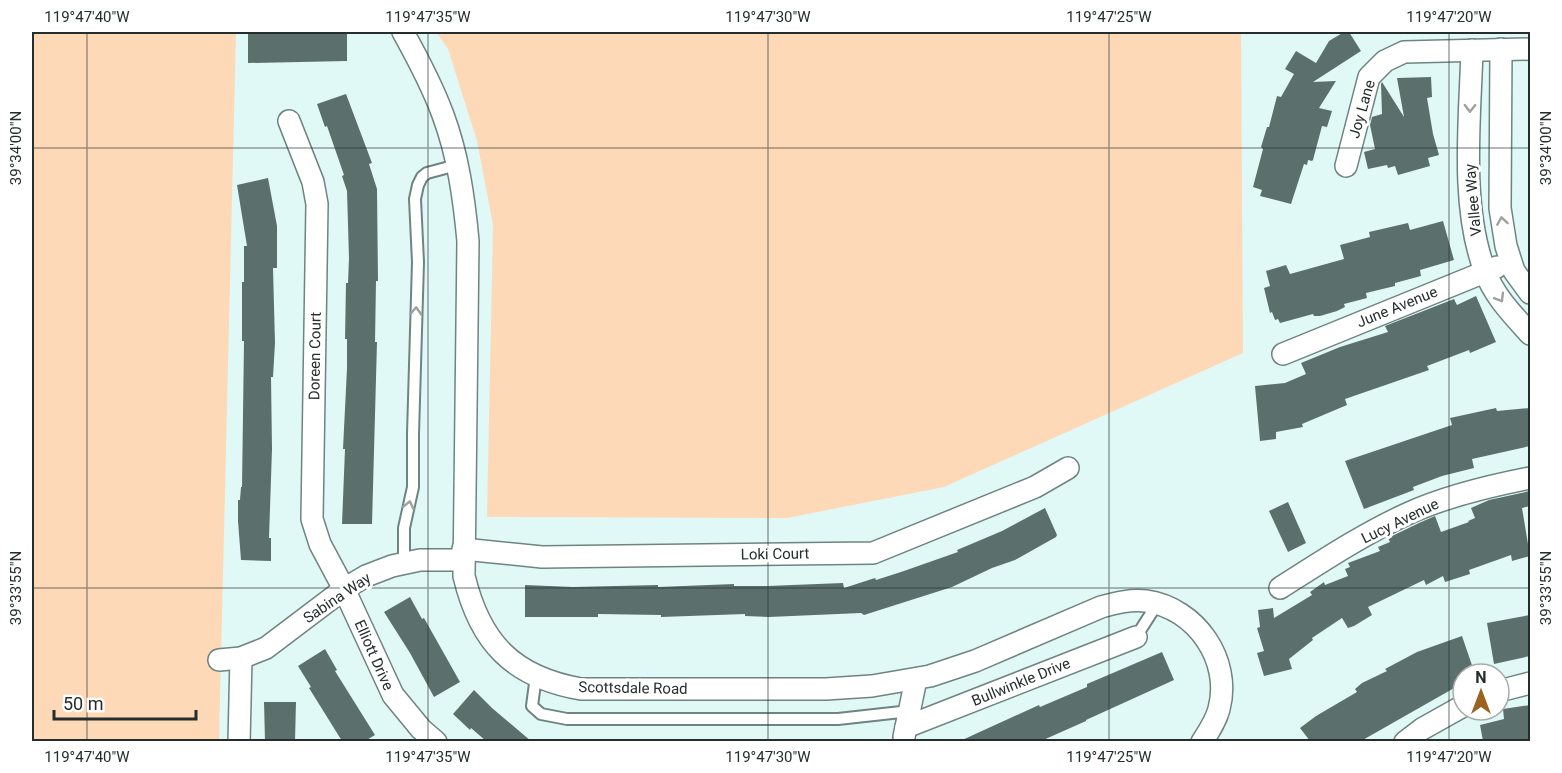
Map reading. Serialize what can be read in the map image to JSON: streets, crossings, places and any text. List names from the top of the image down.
{
  "streets": {
    "street": [
      "Joy Lane",
      "Vallee Way",
      "June Avenue",
      "Doreen Court",
      "Lucy Avenue",
      "Loki Court",
      "Sabina Way",
      "Elliott Drive",
      "Bullwinkle Drive",
      "Scottsdale Road"
    ]
  },
  "crossings": [
    ["Joy Lane", "Vallee Way"],
    ["Vallee Way", "June Avenue"],
    ["Doreen Court", "Sabina Way"],
    ["Doreen Court", "Elliott Drive"],
    ["Loki Court", "Sabina Way"],
    ["Loki Court", "Scottsdale Road"],
    ["Sabina Way", "Elliott Drive"],
    ["Sabina Way", "Scottsdale Road"]
  ],
  "scale_bar": "50 m",
  "north": "top",
  "coordinates": [
    "119°47'40\"W",
    "119°47'35\"W",
    "119°47'30\"W",
    "119°47'25\"W",
    "119°47'20\"W",
    "39°34'00\"N",
    "39°33'55\"N"
  ]
}
